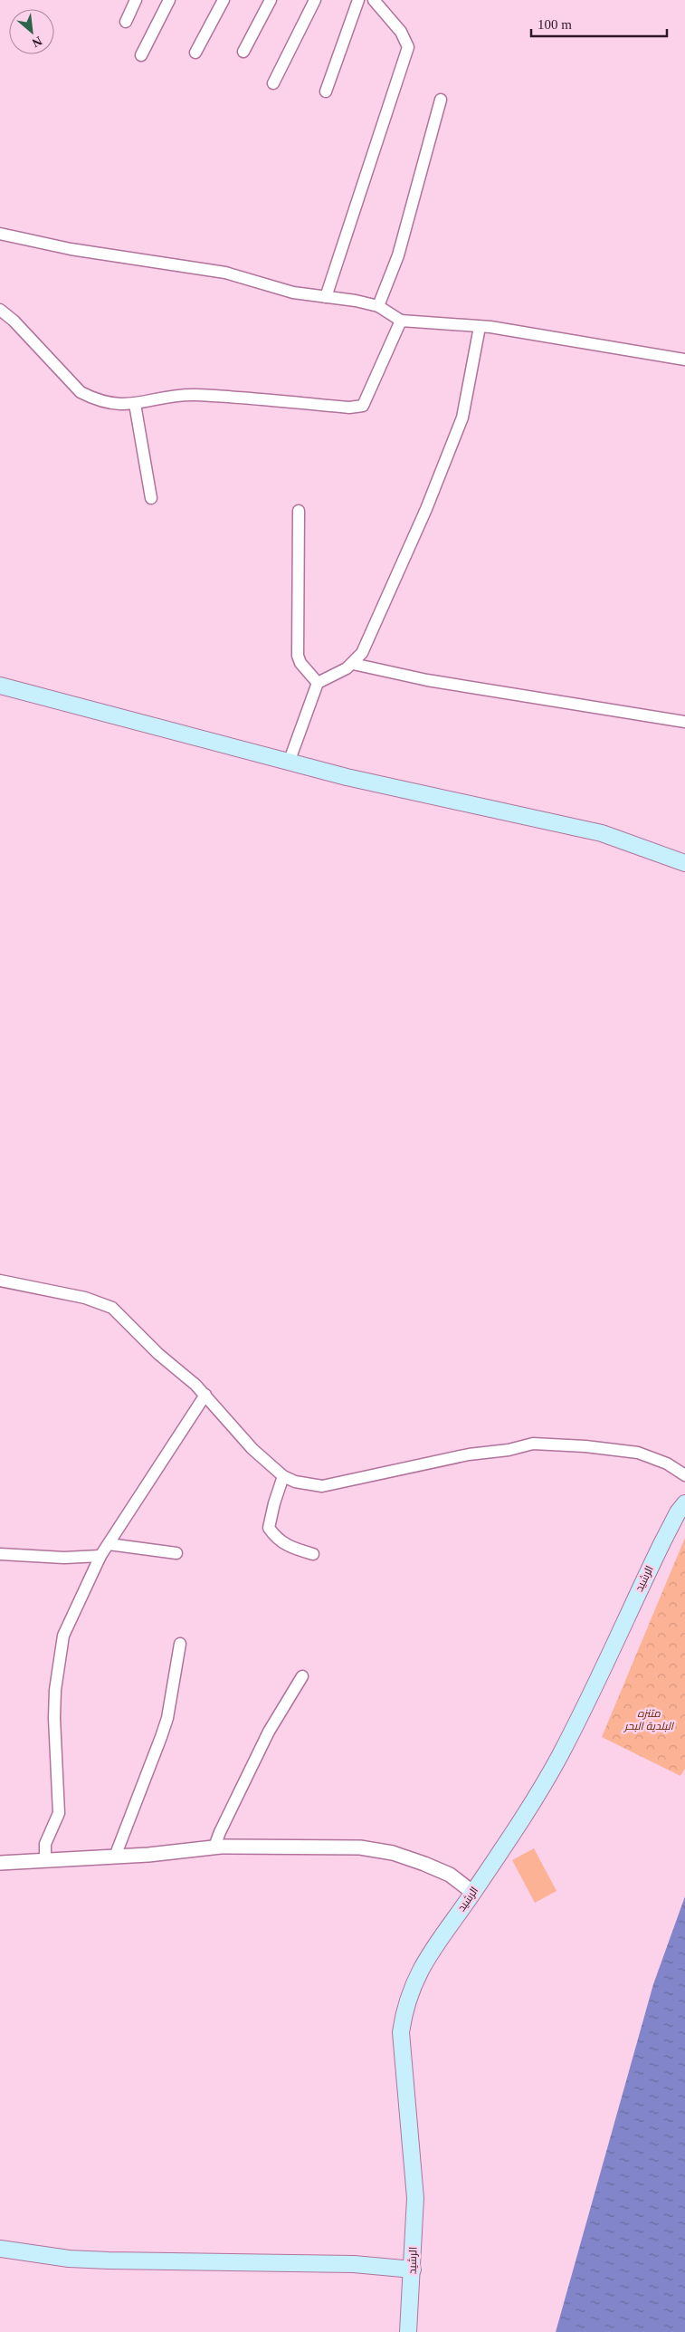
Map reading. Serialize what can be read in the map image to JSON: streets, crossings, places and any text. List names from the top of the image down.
{
  "streets": {
    "main road": ["الرشيد"]
  },
  "parks": ["متنزه البلدية البحر"],
  "scale_bar": "100 m",
  "north": "bottom right"
}
